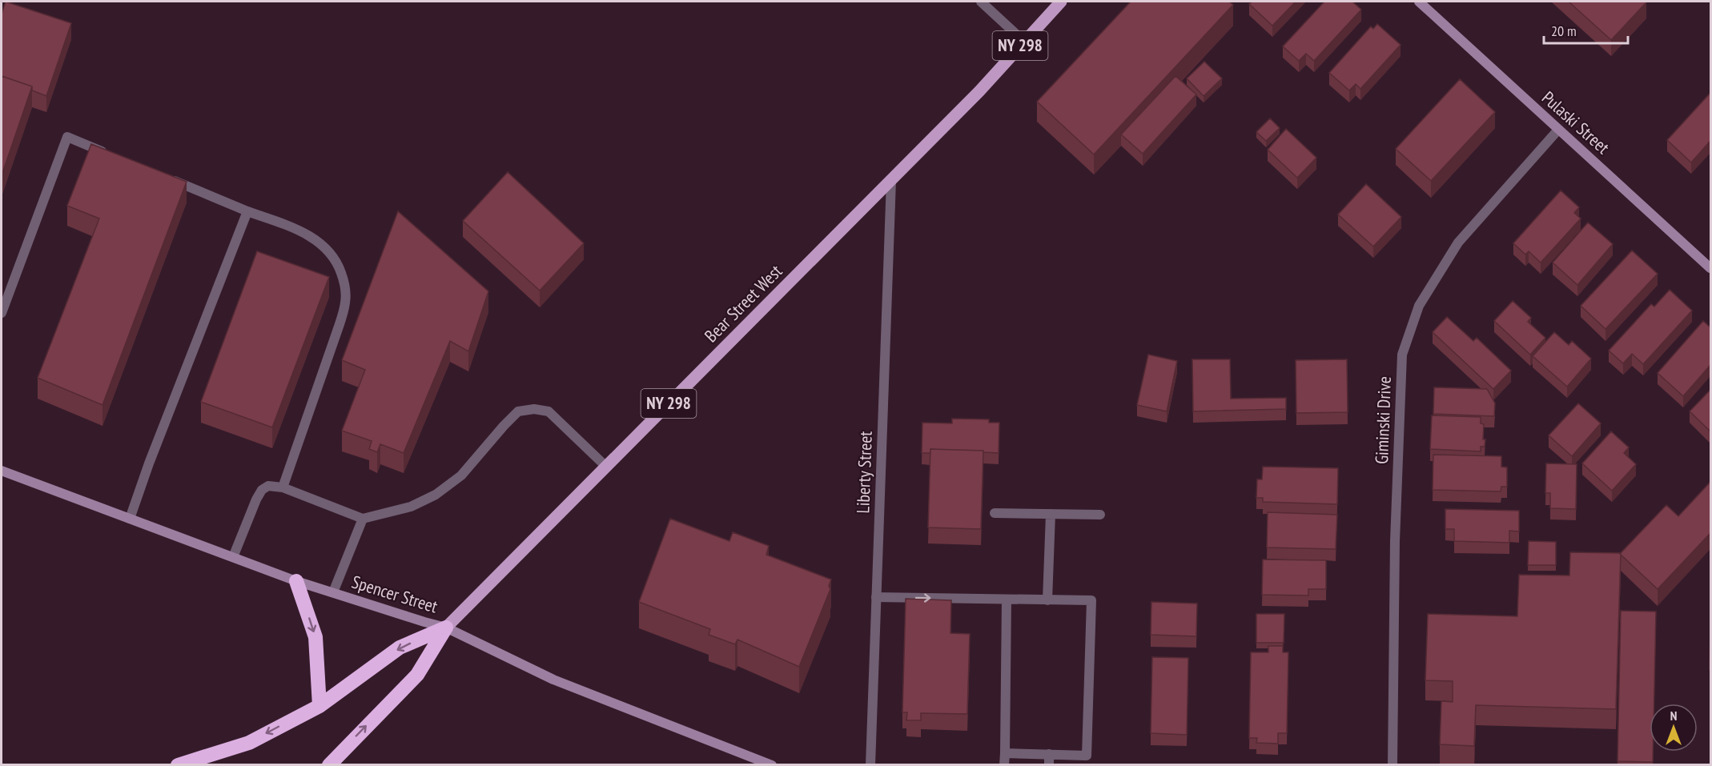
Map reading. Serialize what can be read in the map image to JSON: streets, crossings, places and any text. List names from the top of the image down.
{
  "streets": {
    "main road": [
      "NY 298",
      "Pulaski Street",
      "Bear Street West",
      "Spencer Street"
    ],
    "street": ["Giminski Drive", "Liberty Street"]
  },
  "crossings": [
    ["Pulaski Street", "Giminski Drive"],
    ["Bear Street West", "Liberty Street"],
    ["Bear Street West", "Spencer Street"]
  ],
  "scale_bar": "20 m",
  "north": "top"
}
